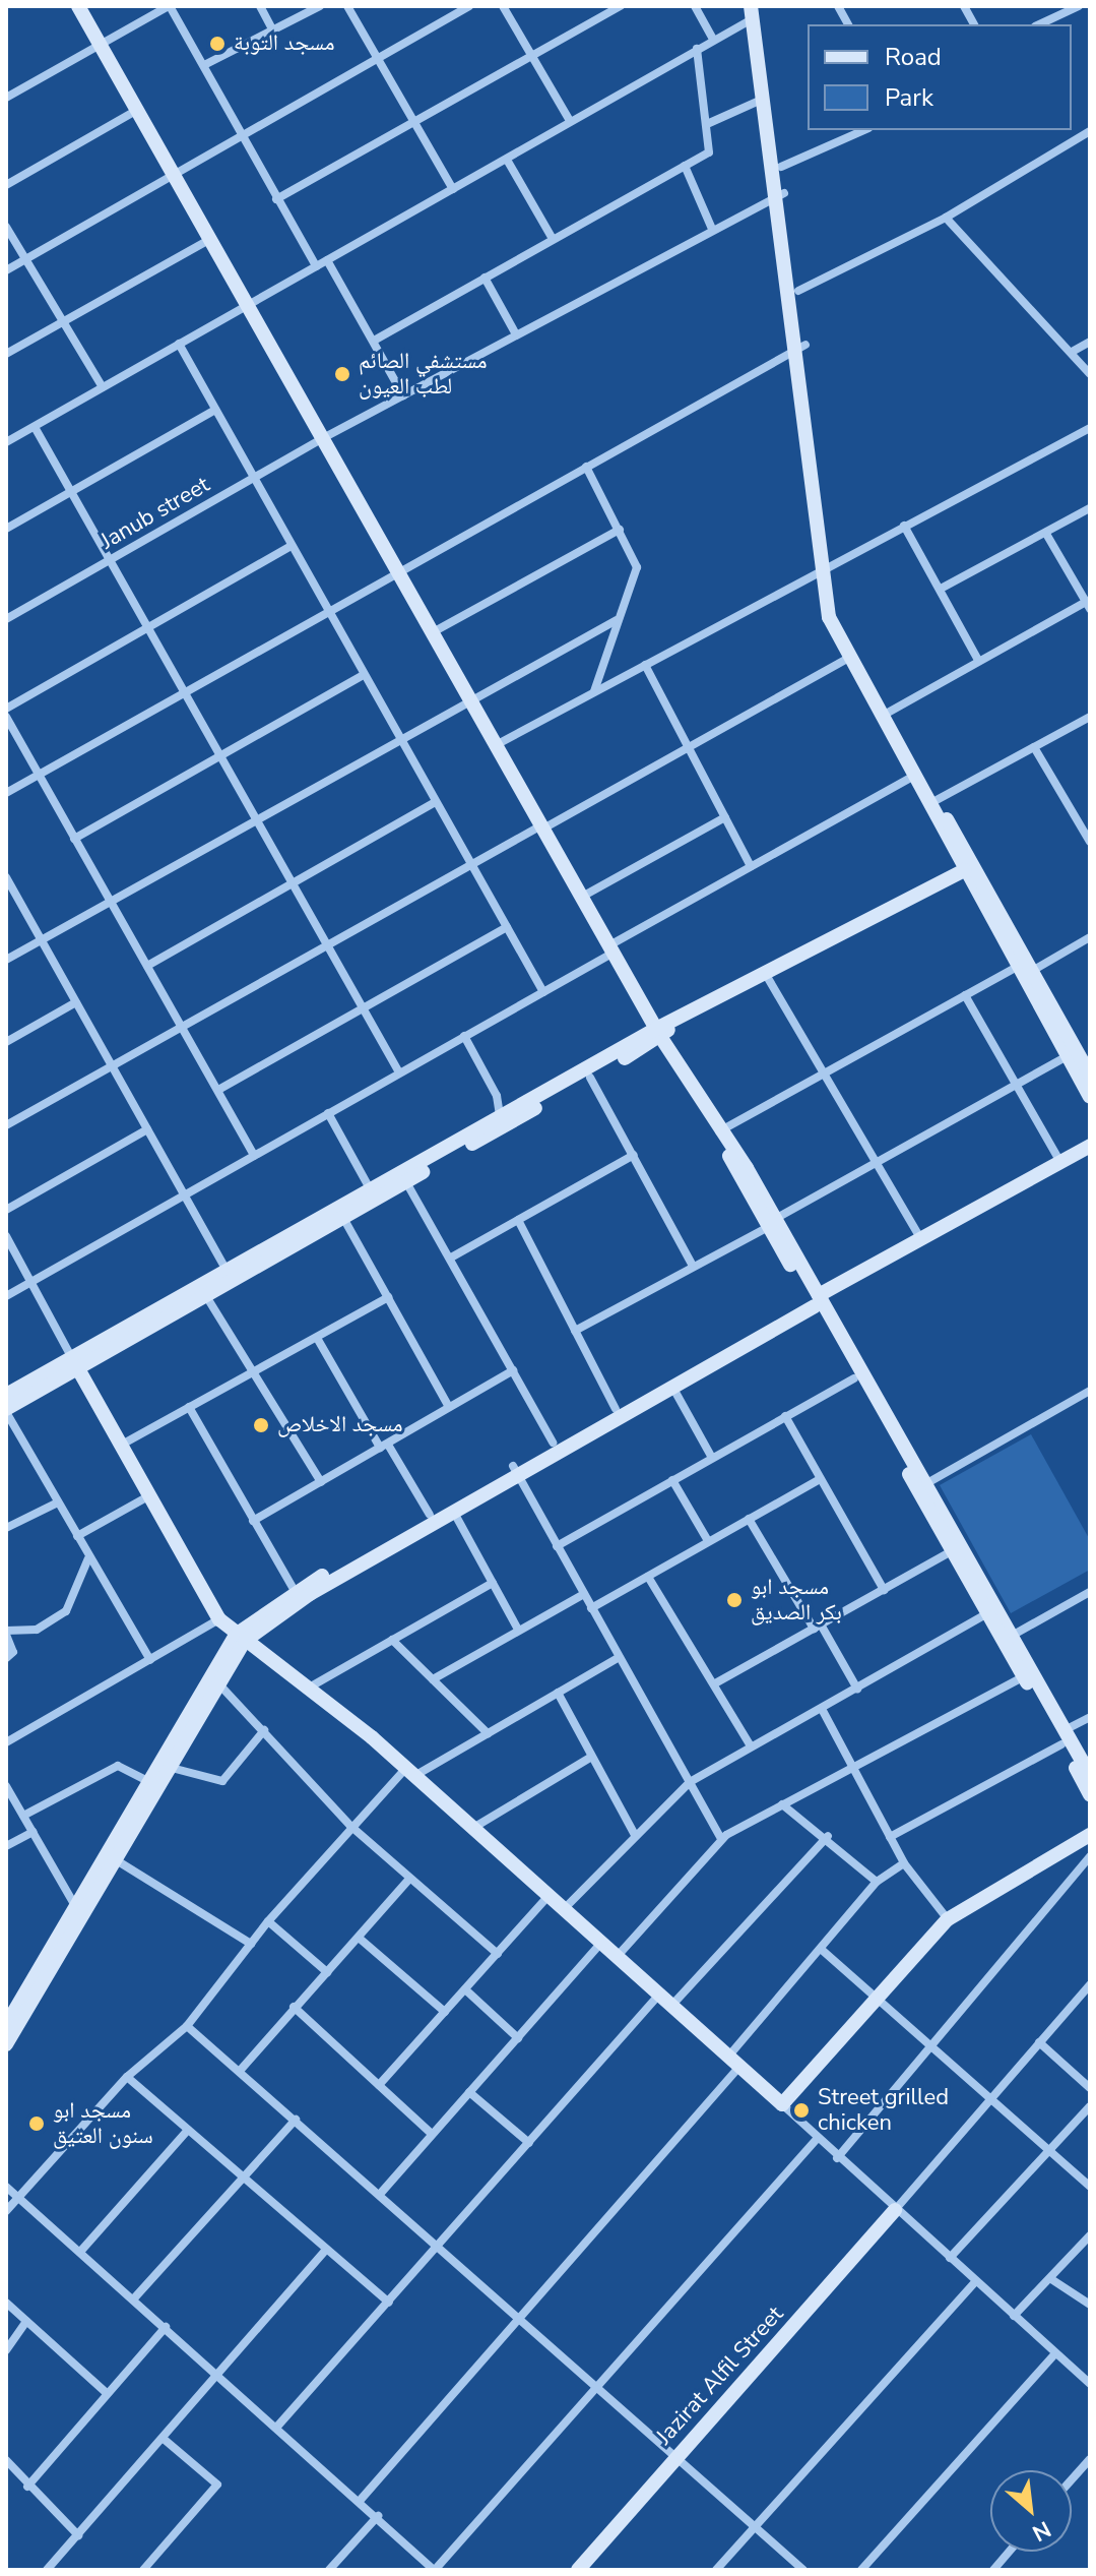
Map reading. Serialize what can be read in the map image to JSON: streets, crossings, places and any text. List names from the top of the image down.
{
  "streets": {
    "street": ["Janub street", "Jazirat Alfil Street"]
  },
  "places": [
    "مسجد التوبة",
    "مستشفي الصائم لطب العيون",
    "مسجد الاخلاص",
    "مسجد ابو بكر الصديق",
    "Street grilled chicken",
    "مسجد ابو سنون العتيق"
  ],
  "legend": ["Road", "Park"],
  "north": "bottom right"
}
